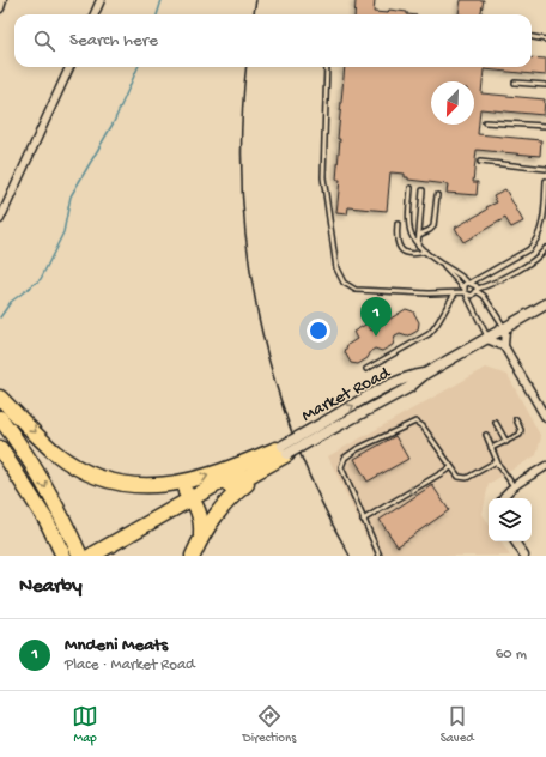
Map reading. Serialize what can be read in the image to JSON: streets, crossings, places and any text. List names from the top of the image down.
{
  "streets": {
    "street": ["Market Road"]
  },
  "north": "bottom left",
  "page": {
    "search": "Search here",
    "pins": "1",
    "heading": "Nearby",
    "list": [
      {
        "mark": "1",
        "name": "Mndeni Meats",
        "note": "Place · Market Road",
        "value": "60 m"
      }
    ],
    "nav": ["Map", "Directions", "Saved"]
  }
}
